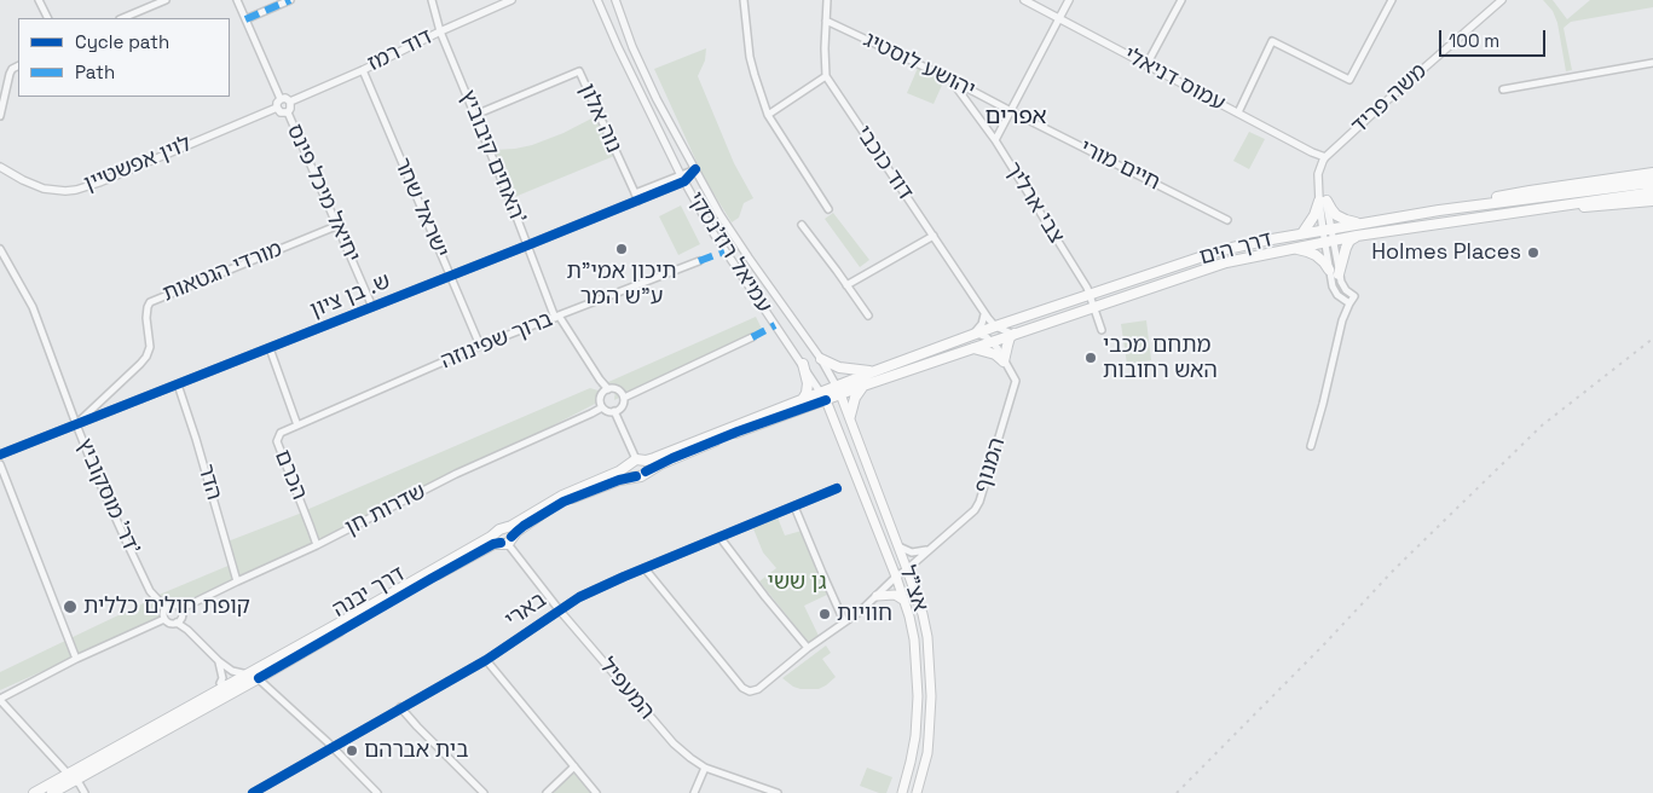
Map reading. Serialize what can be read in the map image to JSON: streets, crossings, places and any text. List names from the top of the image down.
{
  "streets": {
    "main road": ["דרך הים", "אצ\"ל", "דרך יבנה"],
    "street": [
      "דוד רמז",
      "יהושע לוסטיג",
      "עמוס דניאלי",
      "משה פריד",
      "נוה אלון",
      "האחים קיבוביץ'",
      "דוד כוכבי",
      "לוין אפשטיין",
      "חיים מורי",
      "יחיאל מיכל פינס",
      "צבי ארליך",
      "ישראל שחר",
      "עמיאל רוז'נסקי",
      "מורדי הגטאות",
      "ש. בן ציון",
      "ברוך שפינוזה",
      "המנוף",
      "הכרם",
      "הדר",
      "דר' מוסקוביץ'",
      "שדרות חן",
      "בארי",
      "המעפיל"
    ]
  },
  "crossings": [
    ["דוד רמז", "האחים קיבוביץ'"],
    ["דוד רמז", "לוין אפשטיין"],
    ["דוד רמז", "יחיאל מיכל פינס"],
    ["דוד רמז", "ישראל שחר"],
    ["יהושע לוסטיג", "חיים מורי"],
    ["יהושע לוסטיג", "צבי ארליך"],
    ["עמוס דניאלי", "משה פריד"],
    ["עמוס דניאלי", "צבי ארליך"],
    ["נוה אלון", "האחים קיבוביץ'"],
    ["נוה אלון", "ש. בן ציון"],
    ["האחים קיבוביץ'", "ש. בן ציון"],
    ["האחים קיבוביץ'", "ברוך שפינוזה"],
    ["האחים קיבוביץ'", "שדרות חן"],
    ["דוד כוכבי", "דרך הים"],
    ["לוין אפשטיין", "יחיאל מיכל פינס"],
    ["חיים מורי", "צבי ארליך"],
    ["יחיאל מיכל פינס", "מורדי הגטאות"],
    ["יחיאל מיכל פינס", "ש. בן ציון"],
    ["צבי ארליך", "דרך הים"],
    ["ישראל שחר", "ש. בן ציון"],
    ["ישראל שחר", "ברוך שפינוזה"],
    ["דרך הים", "עמיאל רוז'נסקי"],
    ["דרך הים", "המנוף"],
    ["דרך הים", "אצ\"ל"],
    ["דרך הים", "דרך יבנה"],
    ["עמיאל רוז'נסקי", "ש. בן ציון"],
    ["עמיאל רוז'נסקי", "אצ\"ל"],
    ["עמיאל רוז'נסקי", "דרך יבנה"],
    ["מורדי הגטאות", "ש. בן ציון"],
    ["מורדי הגטאות", "דר' מוסקוביץ'"],
    ["ש. בן ציון", "הכרם"],
    ["ש. בן ציון", "הדר"],
    ["ש. בן ציון", "דר' מוסקוביץ'"],
    ["ברוך שפינוזה", "הכרם"],
    ["המנוף", "אצ\"ל"],
    ["המנוף", "בארי"],
    ["הכרם", "שדרות חן"],
    ["הדר", "שדרות חן"],
    ["דר' מוסקוביץ'", "שדרות חן"],
    ["אצ\"ל", "דרך יבנה"],
    ["דרך יבנה", "המעפיל"],
    ["בארי", "המעפיל"]
  ],
  "districts": ["אפרים"],
  "parks": ["גן ששי"],
  "places": [
    "תיכון אמי\"ת ע\"ש המר",
    "Holmes Places",
    "מתחם מכבי האש רחובות",
    "קופת חולים כללית",
    "חוויות",
    "בית אברהם"
  ],
  "legend": ["Cycle path", "Path"],
  "scale_bar": "100 m"
}
